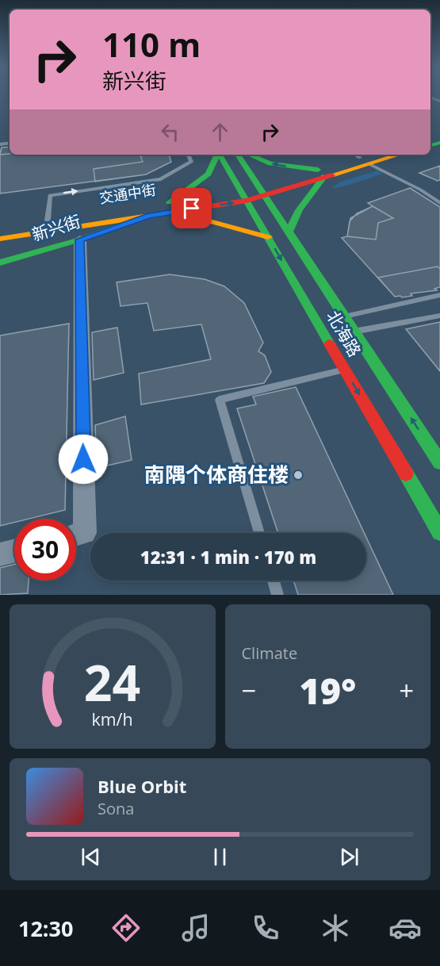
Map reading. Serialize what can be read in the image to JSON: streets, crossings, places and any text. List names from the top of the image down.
{
  "streets": {
    "main road": ["交通中街", "新兴街", "北海路"]
  },
  "crossings": [
    ["交通中街", "新兴街"],
    ["交通中街", "北海路"]
  ],
  "places": ["南隅个体商住楼"],
  "page": {
    "turn": ["110 m", "新兴街"],
    "limit": "30",
    "trip": "12:31 · 1 min · 170 m",
    "tile": "Climate",
    "heat": ["−", "19°", "+"],
    "song": ["Blue Orbit", "Sona"],
    "tabs": "12:30",
    "gauge": ["24", "km/h"]
  }
}
